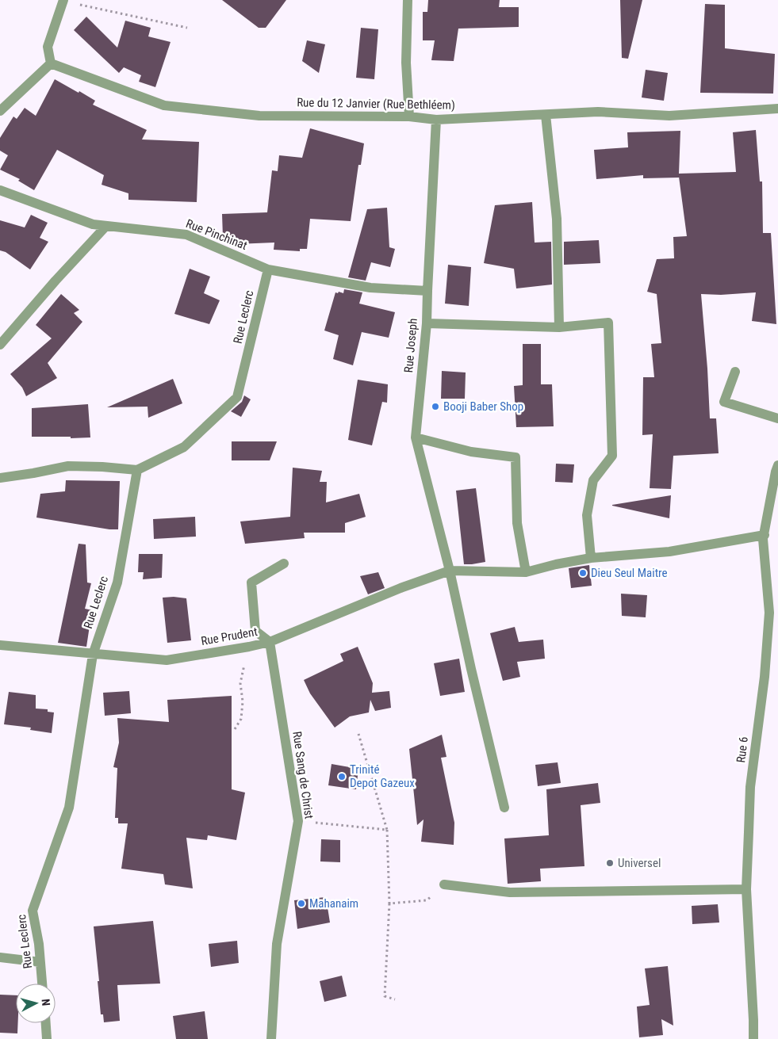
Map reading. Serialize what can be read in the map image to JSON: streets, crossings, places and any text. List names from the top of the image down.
{
  "streets": {
    "street": [
      "Rue du 12 Janvier (Rue Bethléem)",
      "Rue Pinchinat",
      "Rue Leclerc",
      "Rue Joseph",
      "Rue Prudent",
      "Rue 6",
      "Rue Sang de Christ"
    ]
  },
  "crossings": [
    ["Rue du 12 Janvier (Rue Bethléem)", "Rue Joseph"],
    ["Rue Pinchinat", "Rue Leclerc"],
    ["Rue Pinchinat", "Rue Joseph"],
    ["Rue Leclerc", "Rue Prudent"],
    ["Rue Joseph", "Rue Prudent"],
    ["Rue Prudent", "Rue Sang de Christ"]
  ],
  "places": [
    "Booji Baber Shop",
    "Dieu Seul Maitre",
    "Trinité Depot Gazeux",
    "Universel",
    "Mahanaim"
  ],
  "north": "right"
}
